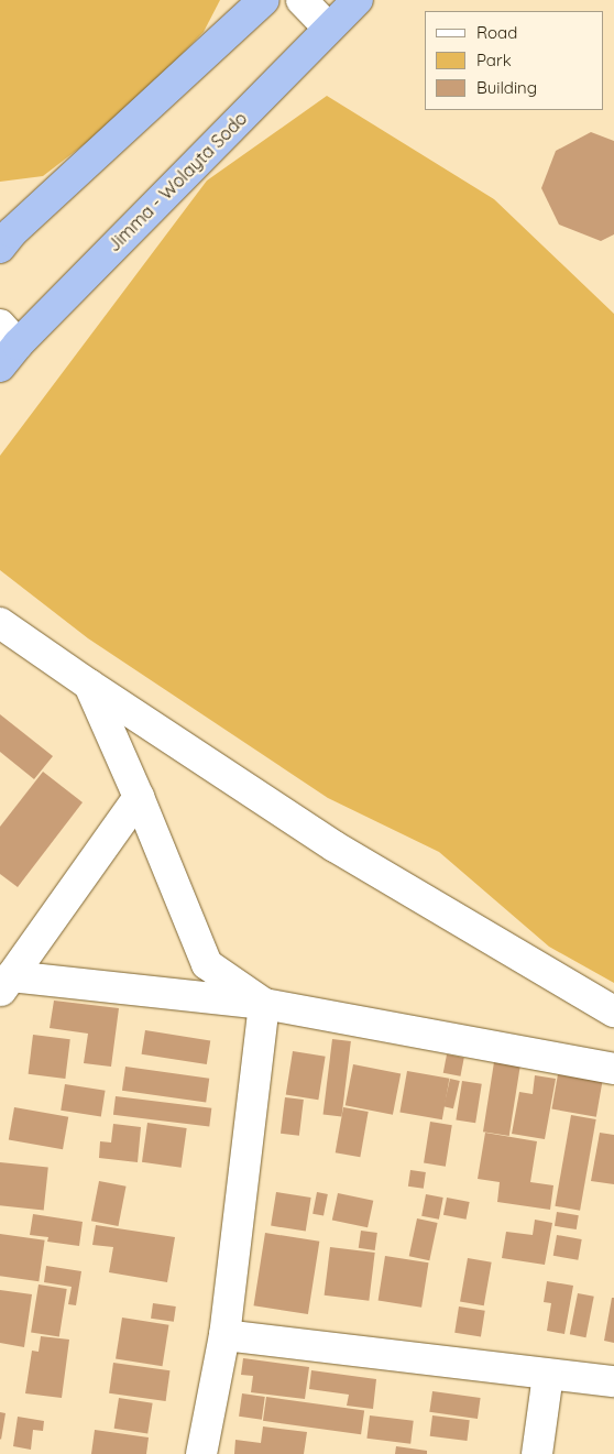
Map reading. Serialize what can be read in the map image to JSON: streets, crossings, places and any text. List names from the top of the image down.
{
  "streets": {
    "highway": ["Jimma - Wolayta Sodo"]
  },
  "legend": ["Road", "Park", "Building"]
}
